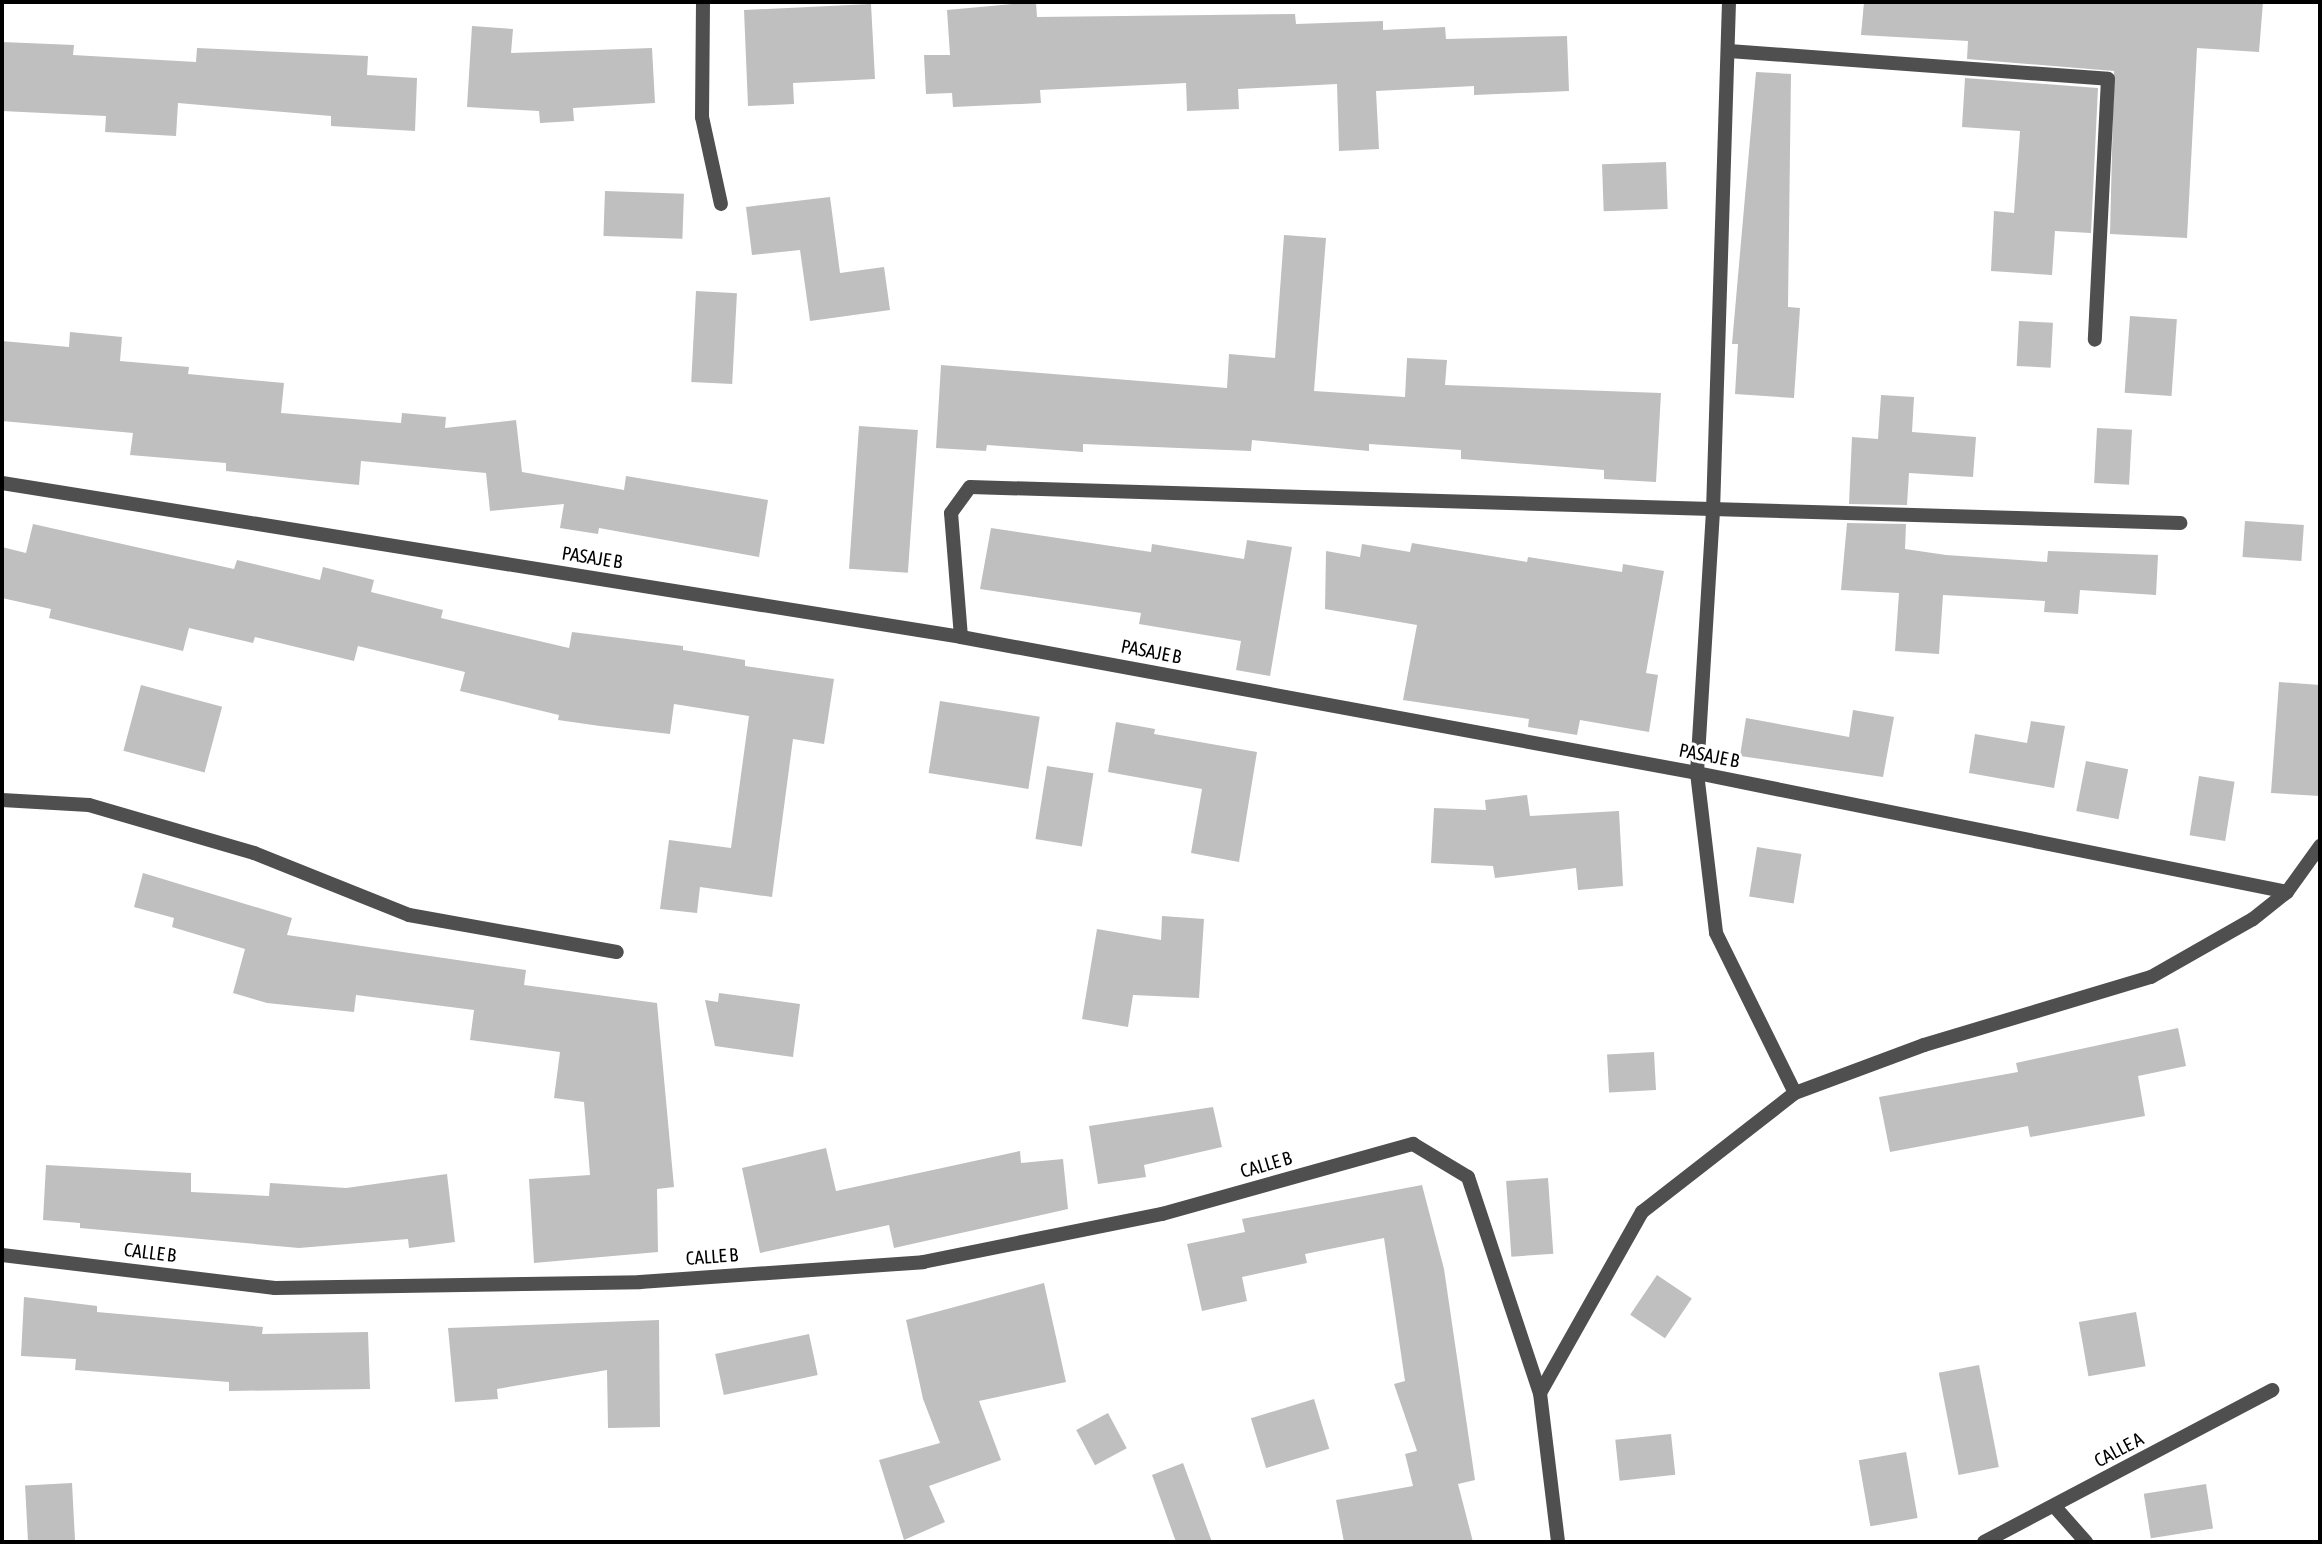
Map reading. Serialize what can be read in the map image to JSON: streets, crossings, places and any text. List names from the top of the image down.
{
  "streets": {
    "street": ["PASAJE B", "CALLE B", "CALLE A"]
  }
}
